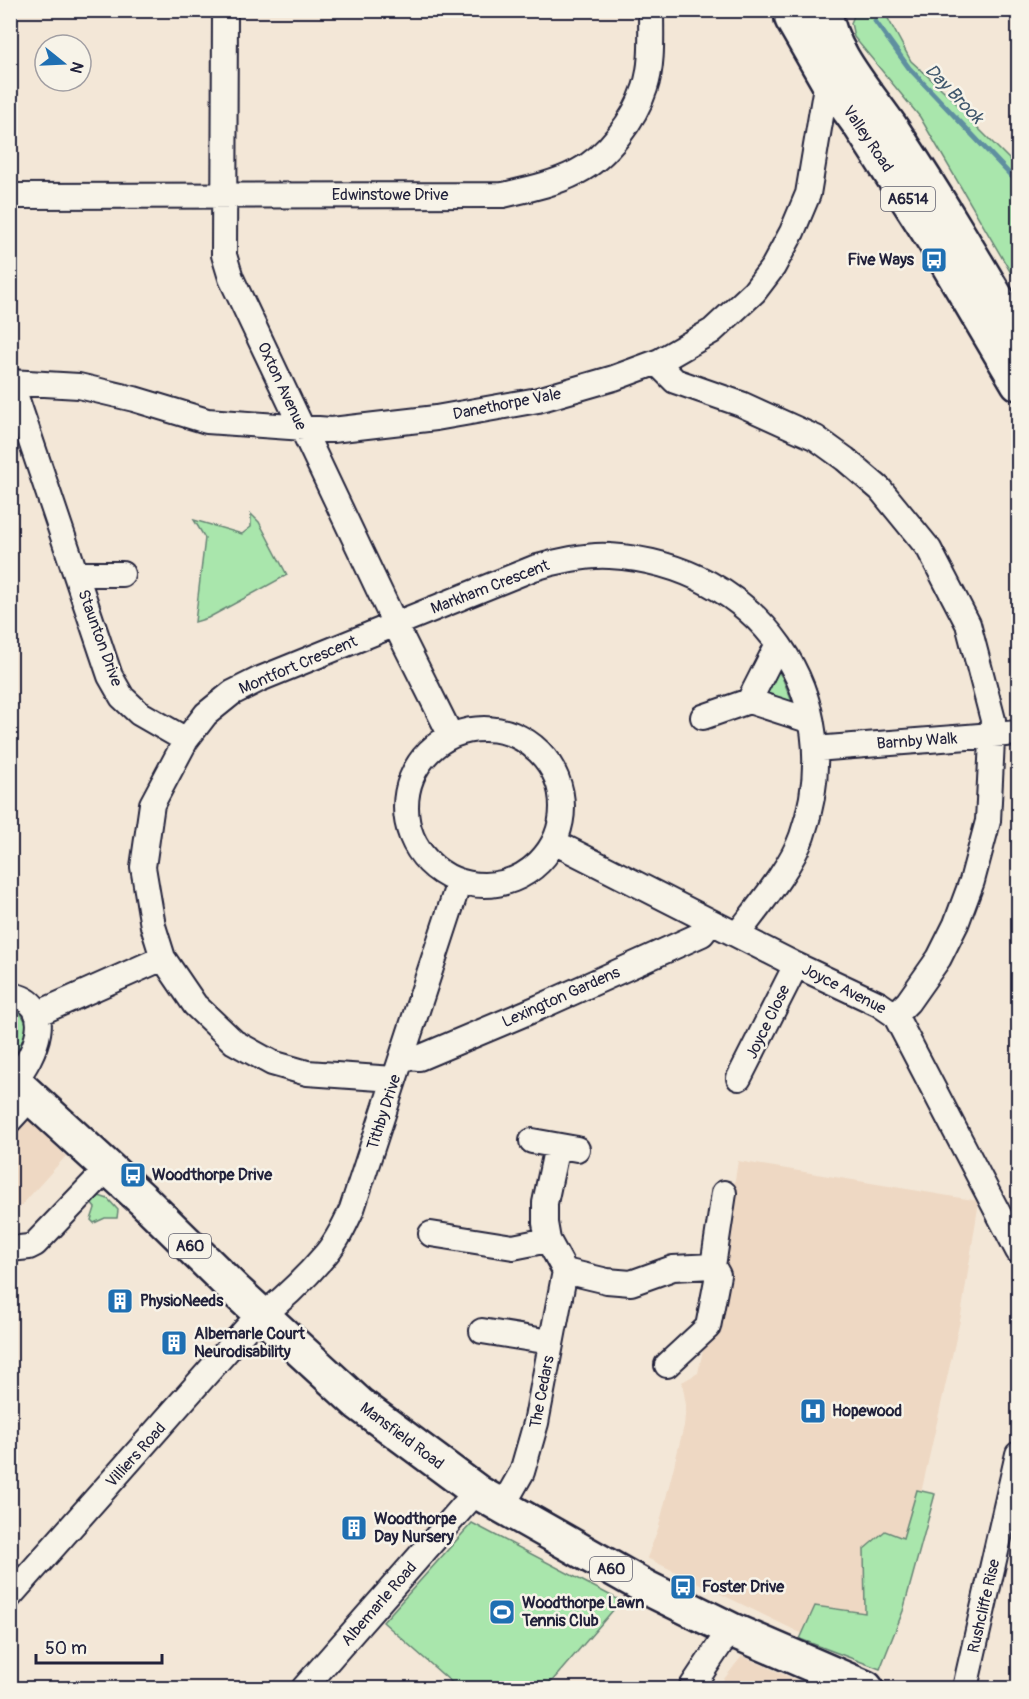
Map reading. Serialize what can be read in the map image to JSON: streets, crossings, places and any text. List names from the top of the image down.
{
  "streets": {
    "highway": [
      "Valley Road",
      "A6514",
      "A60",
      "Mansfield Road"
    ],
    "street": [
      "Edwinstowe Drive",
      "Oxton Avenue",
      "Danethorpe Vale",
      "Markham Crescent",
      "Staunton Drive",
      "Montfort Crescent",
      "Barnby Walk",
      "Joyce Avenue",
      "Lexington Gardens",
      "Joyce Close",
      "Tithby Drive",
      "The Cedars",
      "Villiers Road",
      "Albemarle Road",
      "Rushcliffe Rise"
    ]
  },
  "crossings": [
    ["Valley Road", "A6514"],
    ["Valley Road", "Danethorpe Vale"],
    ["Edwinstowe Drive", "Oxton Avenue"],
    ["Oxton Avenue", "Danethorpe Vale"],
    ["Oxton Avenue", "Markham Crescent"],
    ["Oxton Avenue", "Montfort Crescent"],
    ["Oxton Avenue", "Joyce Avenue"],
    ["Oxton Avenue", "Tithby Drive"],
    ["Danethorpe Vale", "Staunton Drive"],
    ["Markham Crescent", "Montfort Crescent"],
    ["Markham Crescent", "Barnby Walk"],
    ["Markham Crescent", "Joyce Avenue"],
    ["Staunton Drive", "Montfort Crescent"],
    ["Montfort Crescent", "Tithby Drive"],
    ["Joyce Avenue", "Lexington Gardens"],
    ["Joyce Avenue", "Joyce Close"],
    ["Joyce Avenue", "Tithby Drive"],
    ["Lexington Gardens", "Tithby Drive"],
    ["Tithby Drive", "Mansfield Road"],
    ["Tithby Drive", "Villiers Road"],
    ["The Cedars", "Mansfield Road"],
    ["The Cedars", "Albemarle Road"],
    ["Mansfield Road", "Villiers Road"],
    ["Mansfield Road", "Albemarle Road"]
  ],
  "water": ["Day Brook"],
  "places": {
    "bus stop": ["Five Ways", "Woodthorpe Drive", "Foster Drive"],
    "building": ["PhysioNeeds", "Albemarle Court Neurodisability", "Woodthorpe Day Nursery"],
    "hospital": ["Hopewood"],
    "sports": ["Woodthorpe Lawn Tennis Club"]
  },
  "scale_bar": "50 m",
  "north": "right"
}
